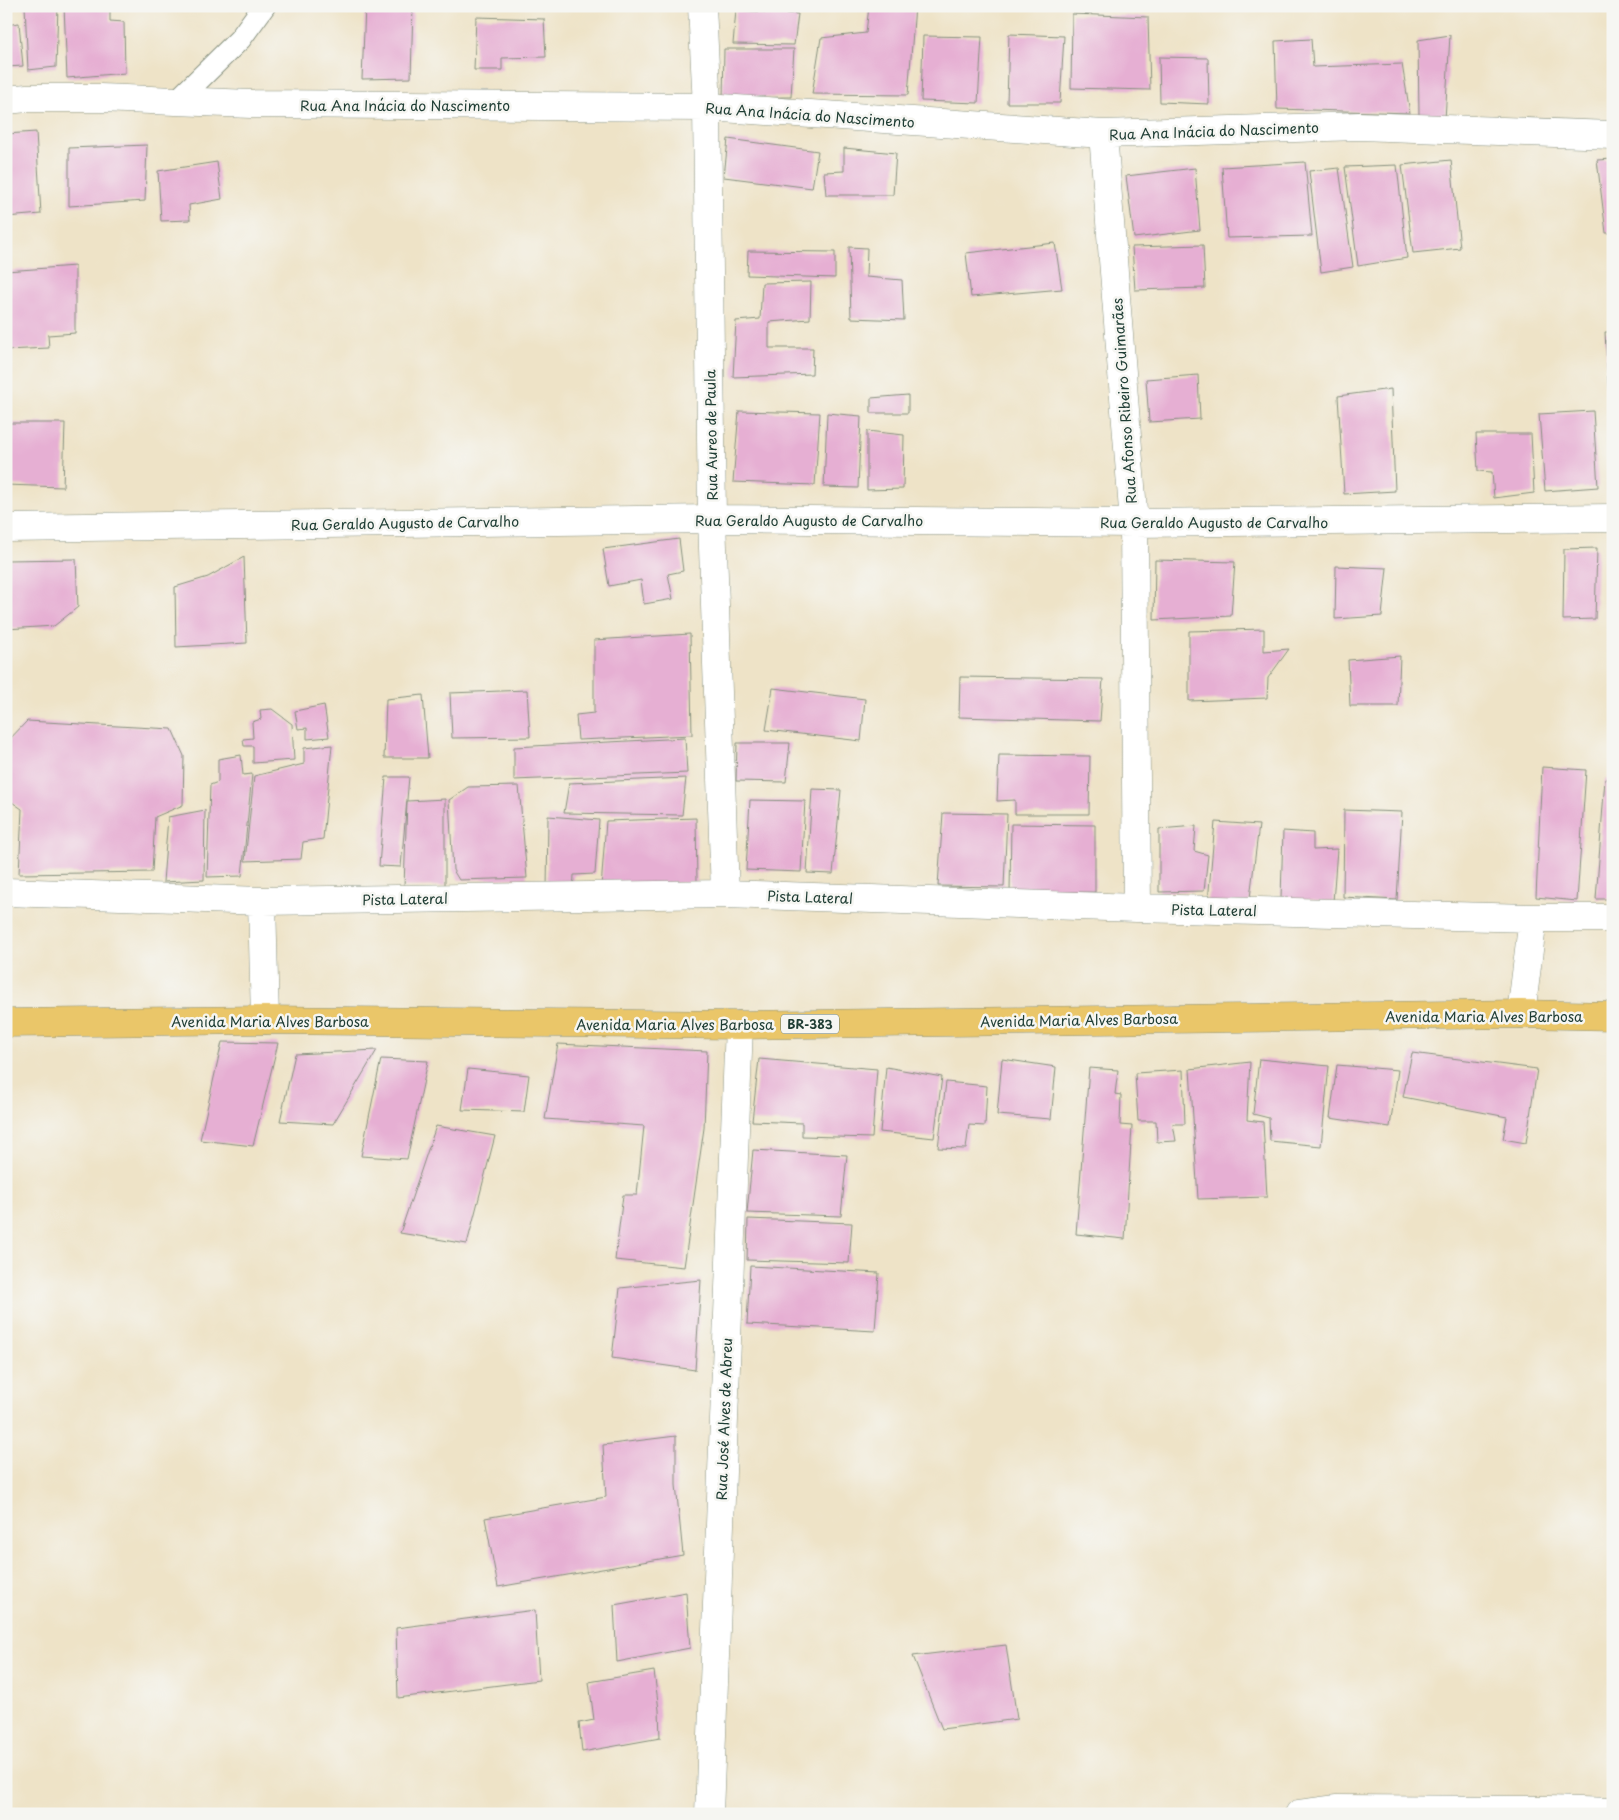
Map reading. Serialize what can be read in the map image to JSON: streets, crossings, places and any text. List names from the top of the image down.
{
  "streets": {
    "highway": ["Avenida Maria Alves Barbosa", "BR-383"],
    "street": [
      "Rua Ana Inácia do Nascimento",
      "Rua Afonso Ribeiro Guimarães",
      "Rua Aureo de Paula",
      "Rua Geraldo Augusto de Carvalho",
      "Pista Lateral",
      "Rua José Alves de Abreu"
    ]
  },
  "crossings": [
    ["Rua Ana Inácia do Nascimento", "Rua Afonso Ribeiro Guimarães"],
    ["Rua Ana Inácia do Nascimento", "Rua Aureo de Paula"],
    ["Rua Afonso Ribeiro Guimarães", "Rua Geraldo Augusto de Carvalho"],
    ["Rua Afonso Ribeiro Guimarães", "Pista Lateral"],
    ["Rua Aureo de Paula", "Rua Geraldo Augusto de Carvalho"],
    ["Rua Aureo de Paula", "Pista Lateral"],
    ["Avenida Maria Alves Barbosa", "Rua José Alves de Abreu"]
  ]
}
